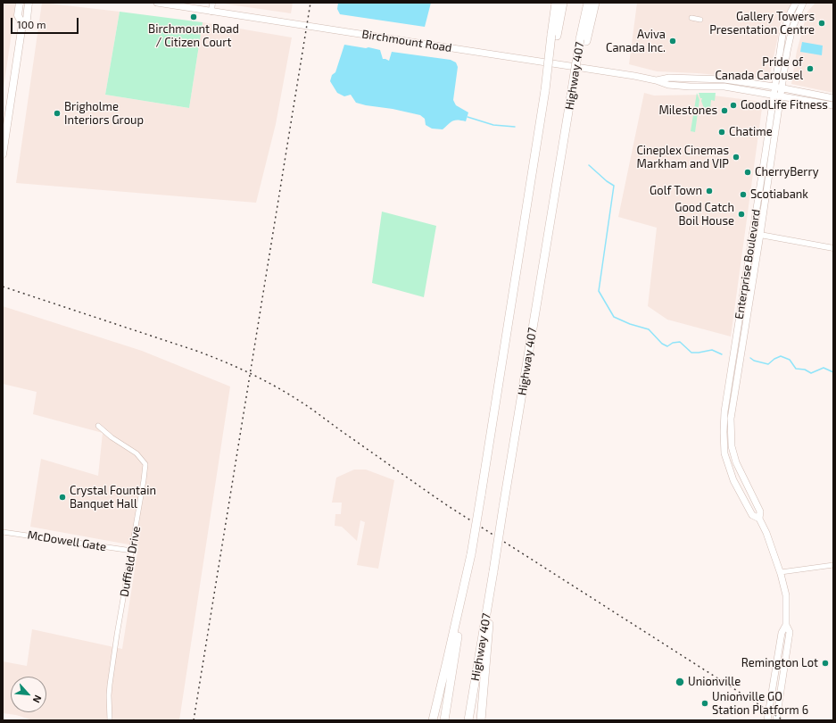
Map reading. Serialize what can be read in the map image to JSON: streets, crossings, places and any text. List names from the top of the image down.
{
  "streets": {
    "highway": ["Highway 407"],
    "main road": ["Birchmount Road", "Enterprise Boulevard"],
    "street": ["McDowell Gate", "Duffield Drive"]
  },
  "crossings": [
    ["Birchmount Road", "Enterprise Boulevard"],
    ["McDowell Gate", "Duffield Drive"]
  ],
  "places": [
    "Birchmount Road / Citizen Court",
    "Gallery Towers Presentation Centre",
    "Aviva Canada Inc.",
    "Pride of Canada Carousel",
    "GoodLife Fitness",
    "Milestones",
    "Brigholme Interiors Group",
    "Chatime",
    "Cineplex Cinemas Markham and VIP",
    "CherryBerry",
    "Golf Town",
    "Scotiabank",
    "Good Catch Boil House",
    "Crystal Fountain Banquet Hall",
    "Remington Lot",
    "Unionville",
    "Unionville GO Station Platform 6"
  ],
  "scale_bar": "100 m",
  "north": "bottom right"
}
